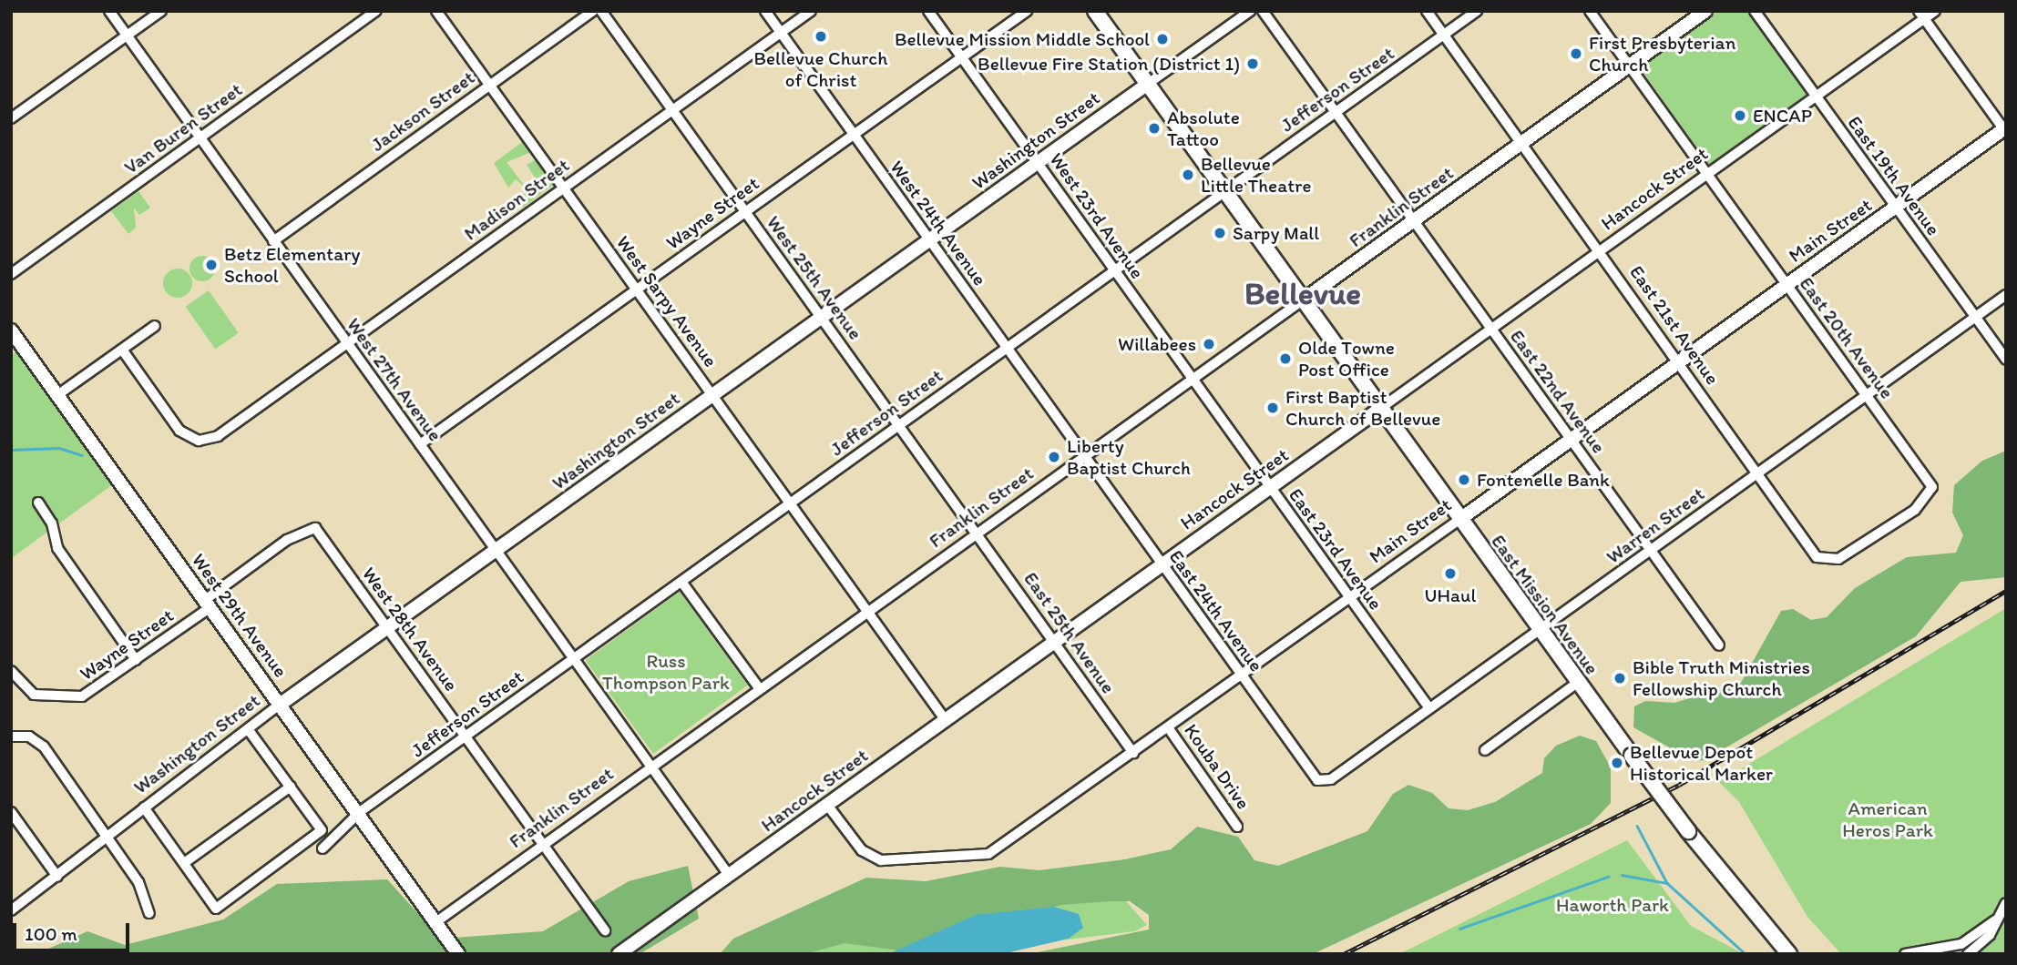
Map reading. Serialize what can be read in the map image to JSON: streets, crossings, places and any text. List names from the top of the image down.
{
  "streets": {
    "main road": ["East Mission Avenue"],
    "street": [
      "Jefferson Street",
      "Jackson Street",
      "Van Buren Street",
      "Washington Street",
      "East 19th Avenue",
      "Hancock Street",
      "Madison Street",
      "Franklin Street",
      "Wayne Street",
      "West 23rd Avenue",
      "West 24th Avenue",
      "Main Street",
      "West 25th Avenue",
      "West Sarpy Avenue",
      "East 21st Avenue",
      "East 20th Avenue",
      "West 27th Avenue",
      "East 22nd Avenue",
      "Warren Street",
      "East 23rd Avenue",
      "East 24th Avenue",
      "West 29th Avenue",
      "West 28th Avenue",
      "East 25th Avenue",
      "Kouba Drive"
    ]
  },
  "crossings": [
    ["Jefferson Street", "West 23rd Avenue"],
    ["Jefferson Street", "West 24th Avenue"],
    ["Jefferson Street", "West 25th Avenue"],
    ["Jefferson Street", "West Sarpy Avenue"],
    ["Jefferson Street", "East 21st Avenue"],
    ["Jefferson Street", "West 27th Avenue"],
    ["Jefferson Street", "East 22nd Avenue"],
    ["Jefferson Street", "East Mission Avenue"],
    ["Jefferson Street", "West 29th Avenue"],
    ["Jefferson Street", "West 28th Avenue"],
    ["Jackson Street", "West Sarpy Avenue"],
    ["Jackson Street", "West 27th Avenue"],
    ["Van Buren Street", "West 27th Avenue"],
    ["Washington Street", "West 23rd Avenue"],
    ["Washington Street", "West 24th Avenue"],
    ["Washington Street", "West 25th Avenue"],
    ["Washington Street", "West Sarpy Avenue"],
    ["Washington Street", "West 27th Avenue"],
    ["Washington Street", "East Mission Avenue"],
    ["Washington Street", "West 29th Avenue"],
    ["Washington Street", "West 28th Avenue"],
    ["East 19th Avenue", "Hancock Street"],
    ["East 19th Avenue", "Main Street"],
    ["East 19th Avenue", "Warren Street"],
    ["Hancock Street", "Main Street"],
    ["Hancock Street", "West Sarpy Avenue"],
    ["Hancock Street", "East 21st Avenue"],
    ["Hancock Street", "East 20th Avenue"],
    ["Hancock Street", "West 27th Avenue"],
    ["Hancock Street", "East 22nd Avenue"],
    ["Hancock Street", "East 23rd Avenue"],
    ["Hancock Street", "East Mission Avenue"],
    ["Hancock Street", "East 24th Avenue"],
    ["Hancock Street", "East 25th Avenue"],
    ["Madison Street", "West 24th Avenue"],
    ["Madison Street", "West 25th Avenue"],
    ["Madison Street", "West Sarpy Avenue"],
    ["Madison Street", "West 27th Avenue"],
    ["Franklin Street", "West 23rd Avenue"],
    ["Franklin Street", "West 24th Avenue"],
    ["Franklin Street", "West 25th Avenue"],
    ["Franklin Street", "West Sarpy Avenue"],
    ["Franklin Street", "East 21st Avenue"],
    ["Franklin Street", "East 20th Avenue"],
    ["Franklin Street", "West 27th Avenue"],
    ["Franklin Street", "East 22nd Avenue"],
    ["Franklin Street", "East 23rd Avenue"],
    ["Franklin Street", "East Mission Avenue"],
    ["Franklin Street", "East 24th Avenue"],
    ["Franklin Street", "West 29th Avenue"],
    ["Franklin Street", "West 28th Avenue"],
    ["Franklin Street", "East 25th Avenue"],
    ["Wayne Street", "West 23rd Avenue"],
    ["Wayne Street", "West 24th Avenue"],
    ["Wayne Street", "West 25th Avenue"],
    ["Wayne Street", "West Sarpy Avenue"],
    ["Wayne Street", "West 27th Avenue"],
    ["Wayne Street", "West 29th Avenue"],
    ["Wayne Street", "West 28th Avenue"],
    ["West 23rd Avenue", "East 23rd Avenue"],
    ["West 24th Avenue", "East 24th Avenue"],
    ["Main Street", "East 21st Avenue"],
    ["Main Street", "East 20th Avenue"],
    ["Main Street", "East 22nd Avenue"],
    ["Main Street", "East 23rd Avenue"],
    ["Main Street", "East Mission Avenue"],
    ["Main Street", "East 24th Avenue"],
    ["Main Street", "East 25th Avenue"],
    ["Main Street", "Kouba Drive"],
    ["West 25th Avenue", "East 25th Avenue"],
    ["East 21st Avenue", "East 20th Avenue"],
    ["East 21st Avenue", "Warren Street"],
    ["East 20th Avenue", "Warren Street"],
    ["East 22nd Avenue", "Warren Street"],
    ["Warren Street", "East 23rd Avenue"],
    ["Warren Street", "East Mission Avenue"],
    ["Warren Street", "East 24th Avenue"]
  ],
  "districts": ["Bellevue"],
  "parks": ["Russ Thompson Park", "American Heros Park", "Haworth Park"],
  "places": [
    "Bellevue Church of Christ",
    "Bellevue Mission Middle School",
    "First Presbyterian Church",
    "Bellevue Fire Station (District 1)",
    "ENCAP",
    "Absolute Tattoo",
    "Bellevue Little Theatre",
    "Sarpy Mall",
    "Betz Elementary School",
    "Willabees",
    "Olde Towne Post Office",
    "First Baptist Church of Bellevue",
    "Liberty Baptist Church",
    "Fontenelle Bank",
    "UHaul",
    "Bible Truth Ministries Fellowship Church",
    "Bellevue Depot Historical Marker"
  ],
  "scale_bar": "100 m"
}
